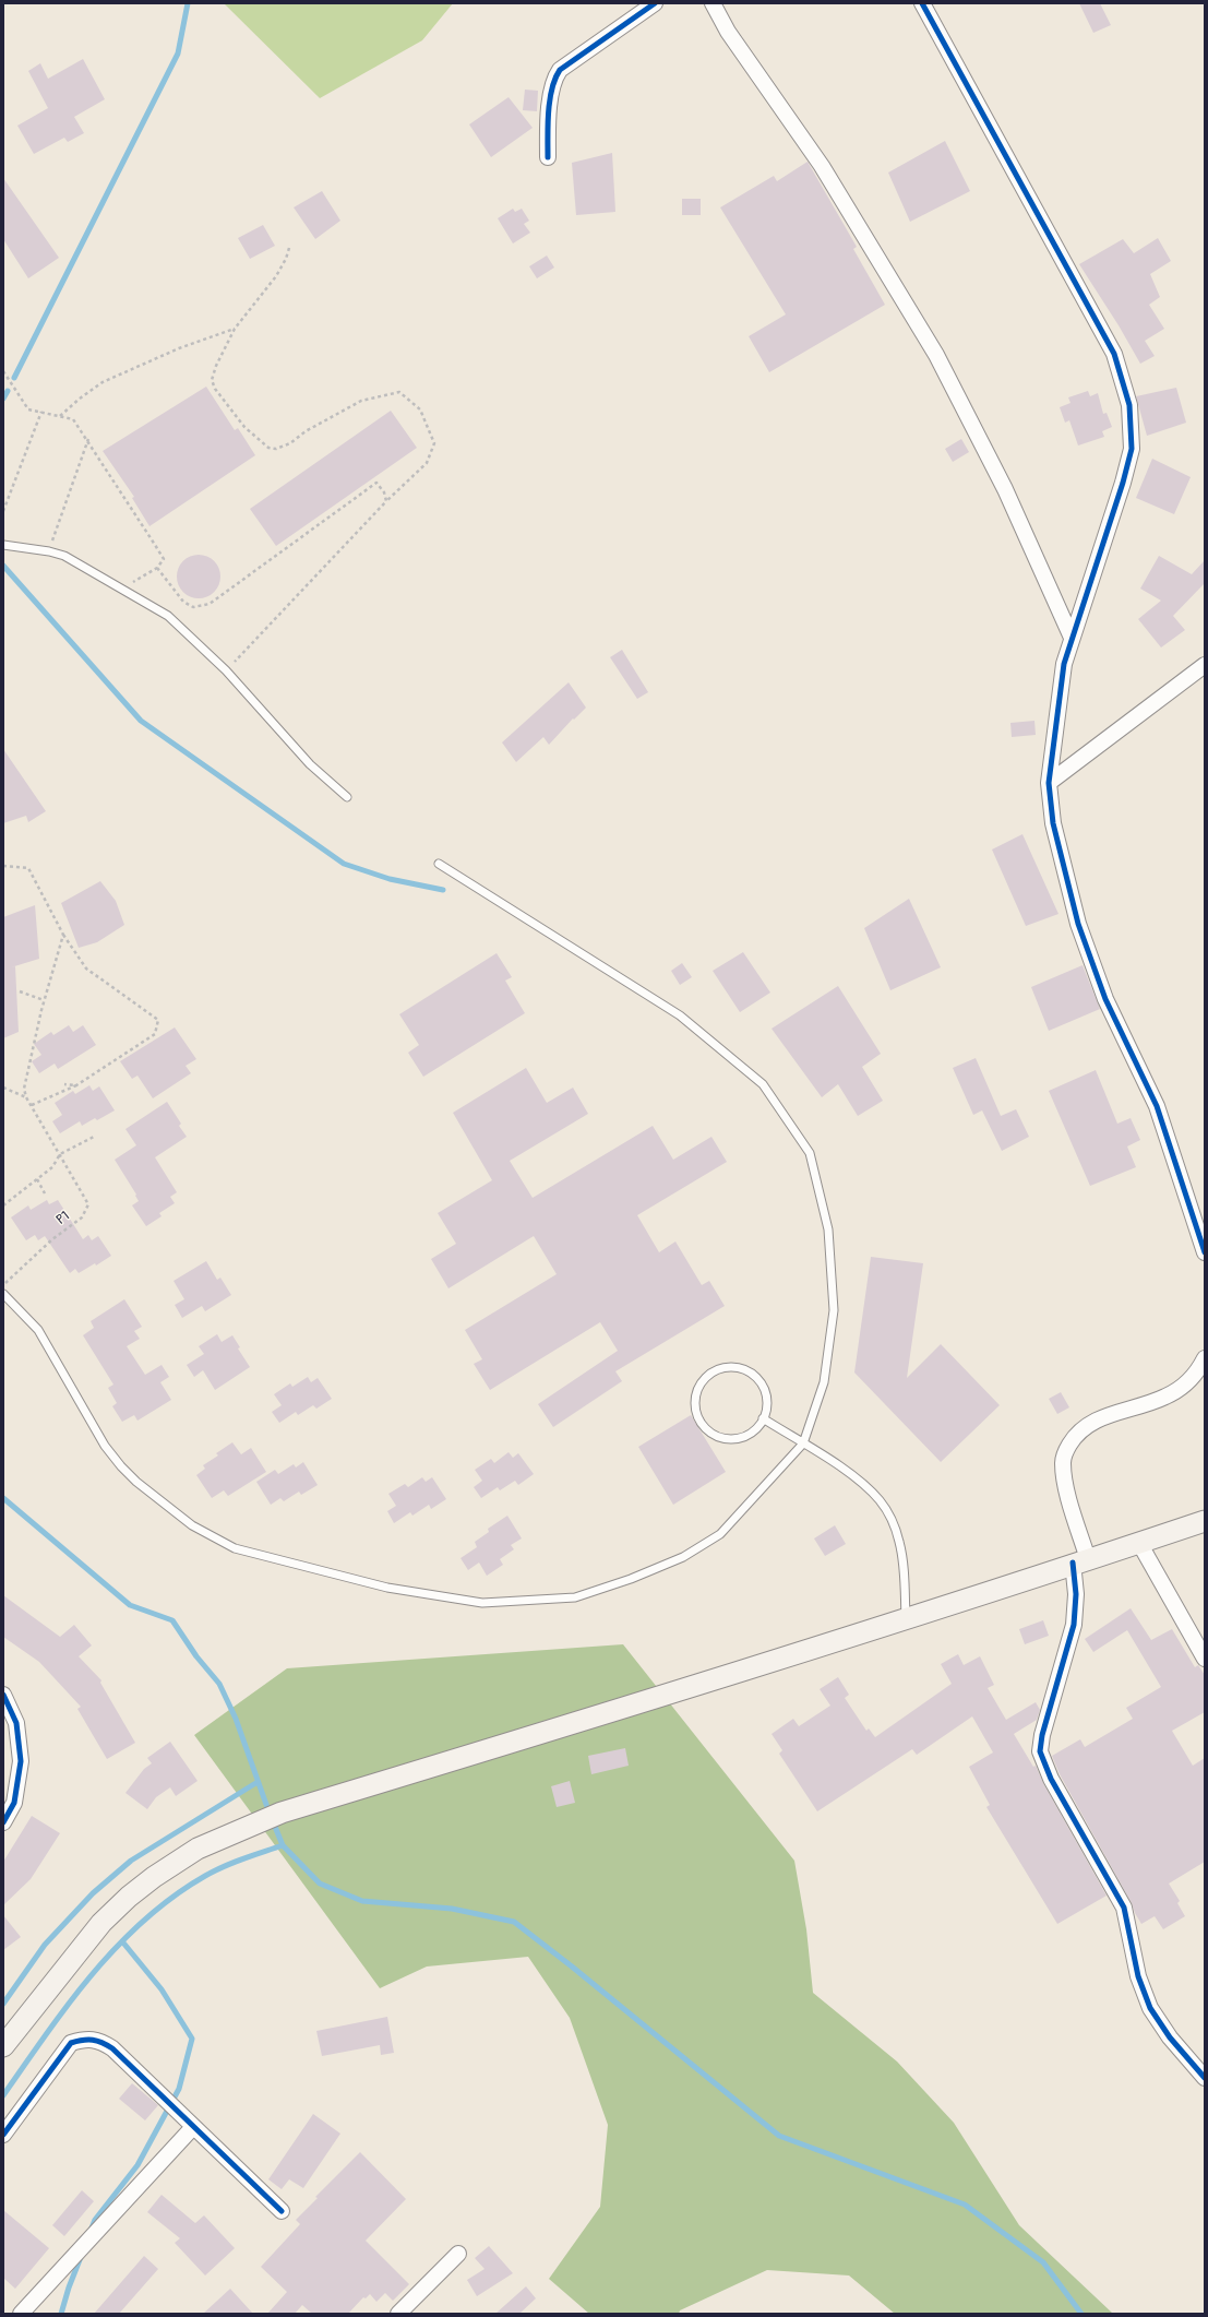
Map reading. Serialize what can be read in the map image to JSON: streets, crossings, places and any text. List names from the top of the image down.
{
  "streets": {
    "path": ["P1"]
  }
}
